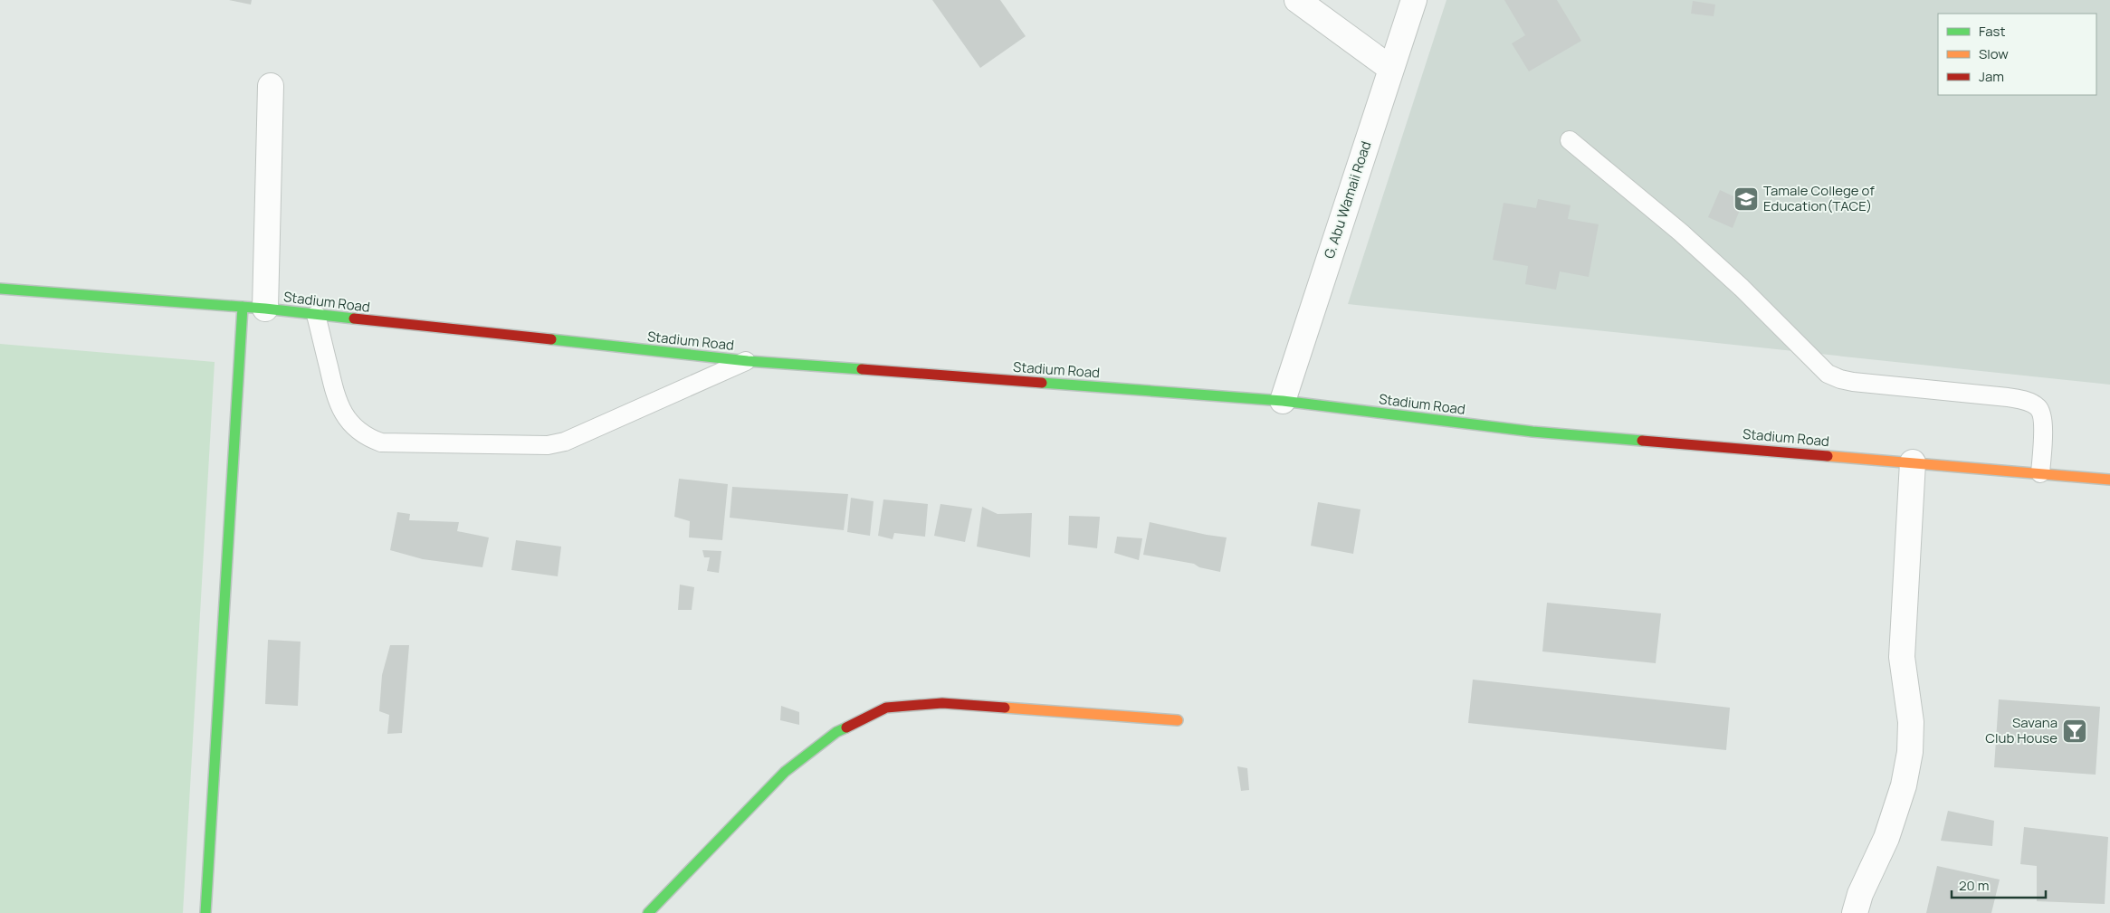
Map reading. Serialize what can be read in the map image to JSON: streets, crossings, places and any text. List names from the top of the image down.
{
  "streets": {
    "main road": ["Stadium Road"],
    "street": ["G. Abu Wamaii Road"]
  },
  "crossings": [
    ["G. Abu Wamaii Road", "Stadium Road"]
  ],
  "places": {
    "school or university": ["Tamale College of Education(TACE)"],
    "bar": ["Savana Club House"]
  },
  "legend": ["Fast", "Slow", "Jam"],
  "scale_bar": "20 m"
}
